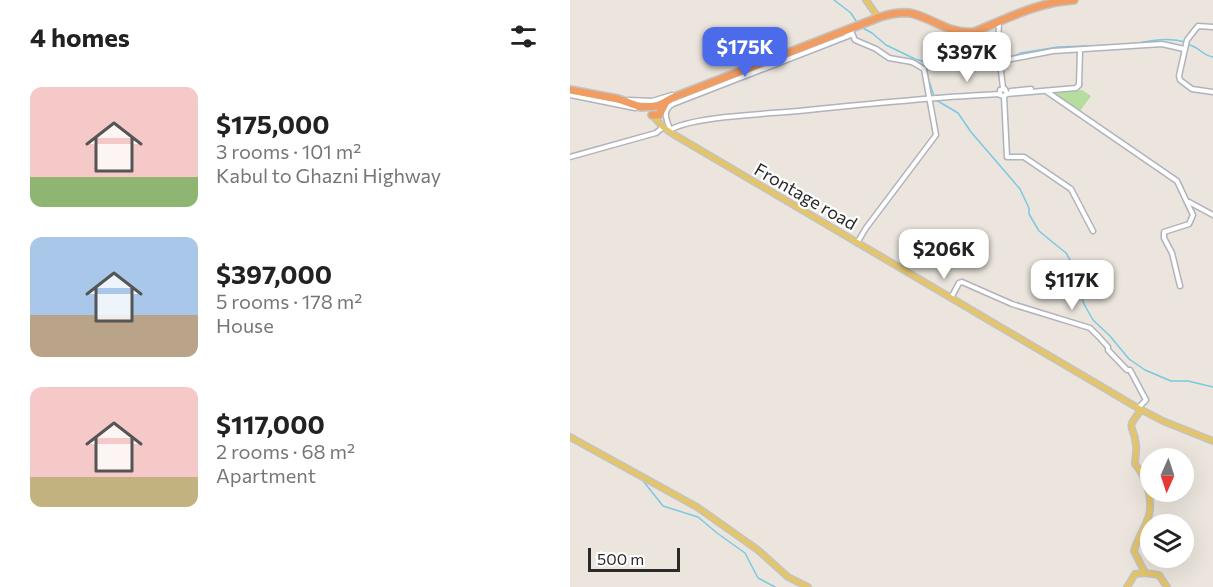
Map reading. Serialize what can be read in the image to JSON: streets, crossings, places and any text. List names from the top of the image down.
{
  "streets": {
    "main road": ["Frontage road"]
  },
  "scale_bar": "500 m",
  "north": "bottom",
  "page": {
    "heading": "4 homes",
    "price": [
      "$175K",
      "$397K",
      "$206K",
      "$117K"
    ],
    "list": [
      {
        "name": "$175,000",
        "note": "3 rooms · 101 m² · Kabul to Ghazni Highway"
      },
      {
        "name": "$397,000",
        "note": "5 rooms · 178 m² · House"
      },
      {
        "name": "$117,000",
        "note": "2 rooms · 68 m² · Apartment"
      }
    ],
    "scale": "500 m"
  }
}
